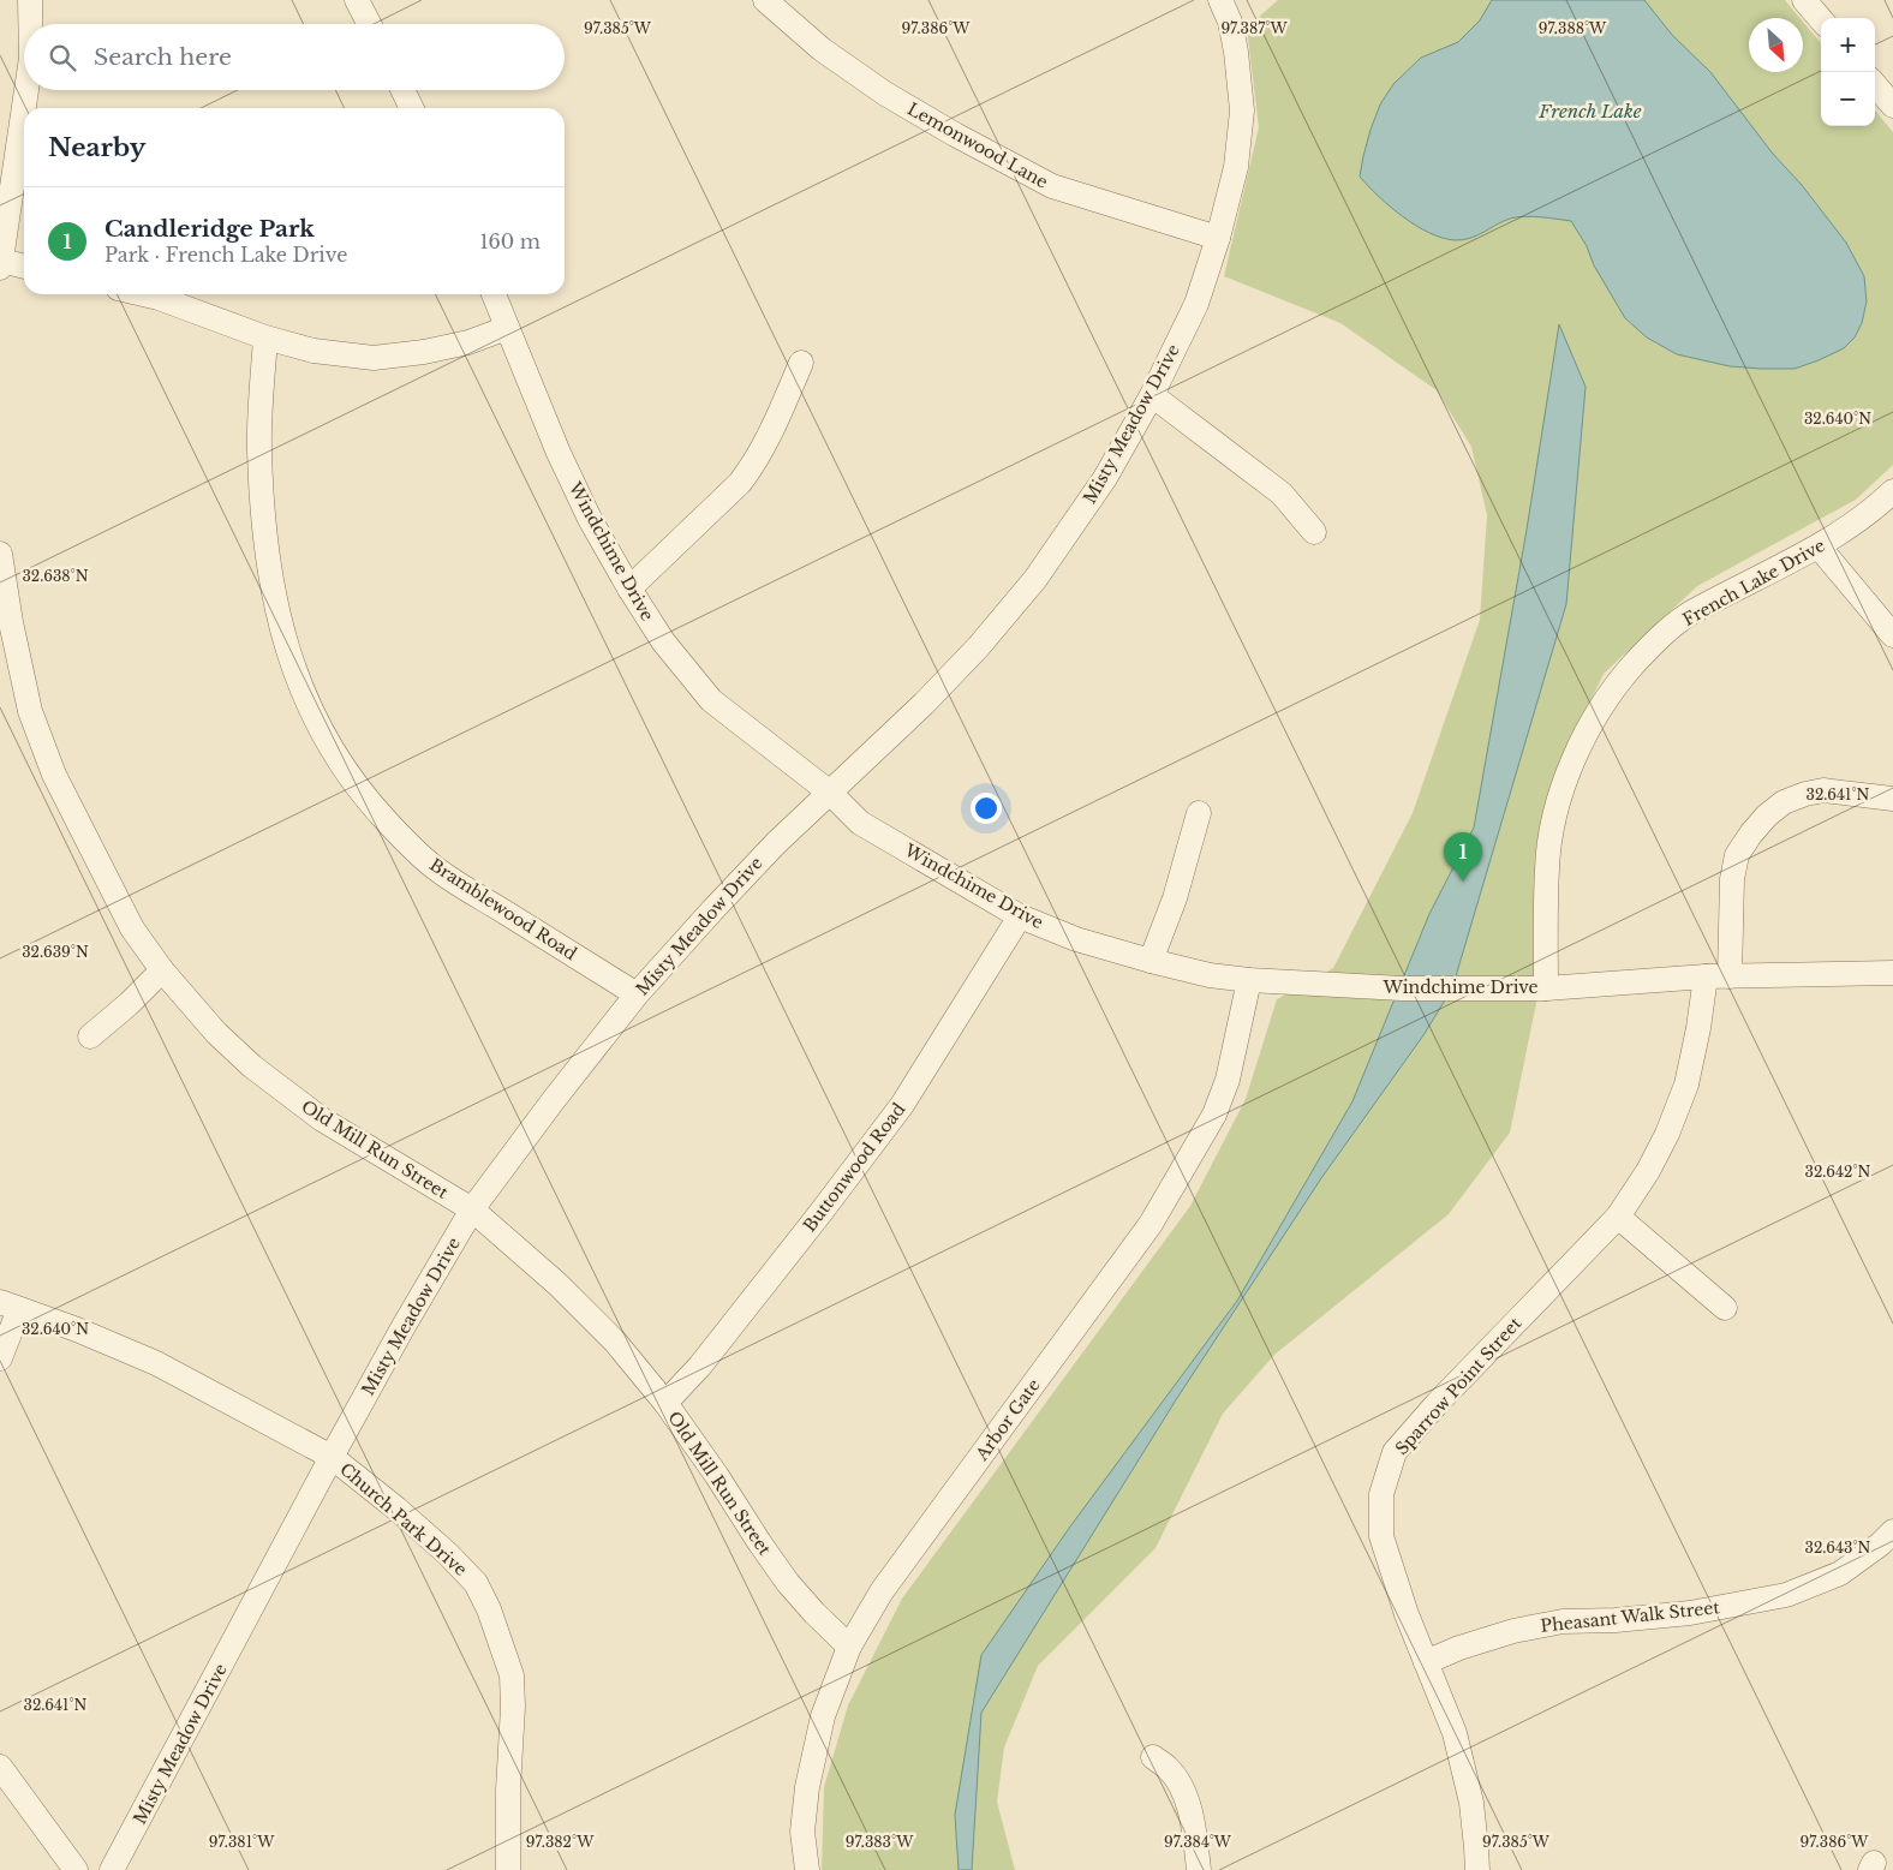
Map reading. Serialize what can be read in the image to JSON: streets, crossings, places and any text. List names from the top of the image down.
{
  "streets": {
    "street": [
      "Lemonwood Lane",
      "Misty Meadow Drive",
      "Windchime Drive",
      "French Lake Drive",
      "Bramblewood Road",
      "Old Mill Run Street",
      "Buttonwood Road",
      "Sparrow Point Street",
      "Arbor Gate",
      "Church Park Drive",
      "Pheasant Walk Street"
    ]
  },
  "crossings": [
    ["Lemonwood Lane", "Misty Meadow Drive"],
    ["Misty Meadow Drive", "Windchime Drive"],
    ["Misty Meadow Drive", "Bramblewood Road"],
    ["Misty Meadow Drive", "Old Mill Run Street"],
    ["Misty Meadow Drive", "Church Park Drive"],
    ["Windchime Drive", "French Lake Drive"],
    ["Windchime Drive", "Buttonwood Road"],
    ["Windchime Drive", "Sparrow Point Street"],
    ["Windchime Drive", "Arbor Gate"],
    ["Old Mill Run Street", "Buttonwood Road"],
    ["Old Mill Run Street", "Arbor Gate"],
    ["Sparrow Point Street", "Pheasant Walk Street"]
  ],
  "water": ["French Lake"],
  "north": "bottom right",
  "page": {
    "map_buttons": ["+", "−"],
    "search": "Search here",
    "heading": "Nearby",
    "list": [
      {
        "mark": "1",
        "name": "Candleridge Park",
        "note": "Park · French Lake Drive",
        "value": "160 m"
      }
    ],
    "pins": "1"
  },
  "coordinates": [
    "97.385°W",
    "97.386°W",
    "97.387°W",
    "97.388°W",
    "32.640°N",
    "32.638°N",
    "32.641°N",
    "32.639°N",
    "32.642°N",
    "32.643°N",
    "97.381°W",
    "97.382°W",
    "97.383°W",
    "97.384°W"
  ]
}
